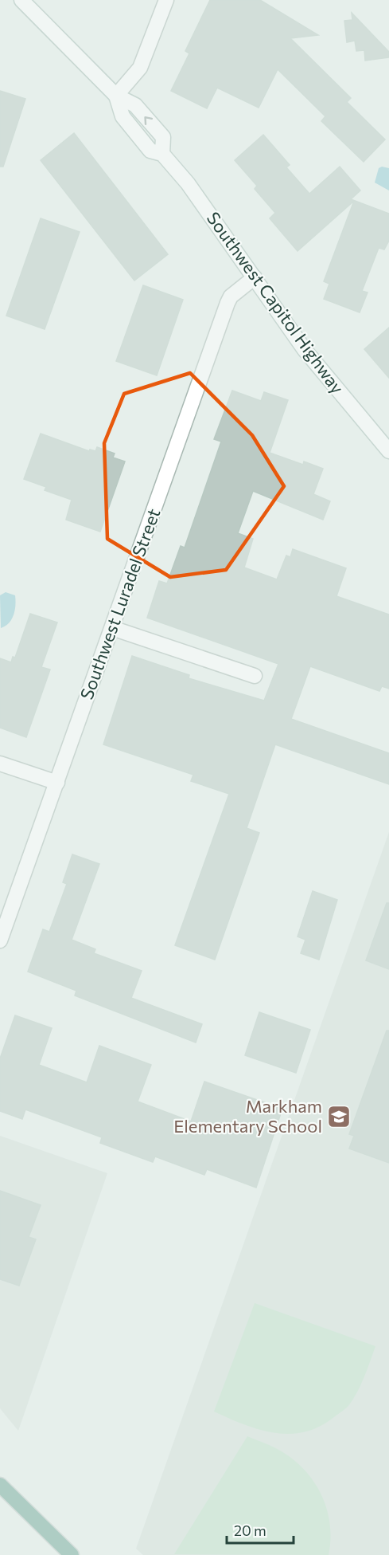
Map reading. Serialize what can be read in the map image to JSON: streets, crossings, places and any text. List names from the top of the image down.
{
  "streets": {
    "street": ["Southwest Capitol Highway", "Southwest Luradel Street"]
  },
  "crossings": [
    ["Southwest Capitol Highway", "Southwest Luradel Street"]
  ],
  "places": {
    "school or university": ["Markham Elementary School"]
  },
  "scale_bar": "20 m"
}
